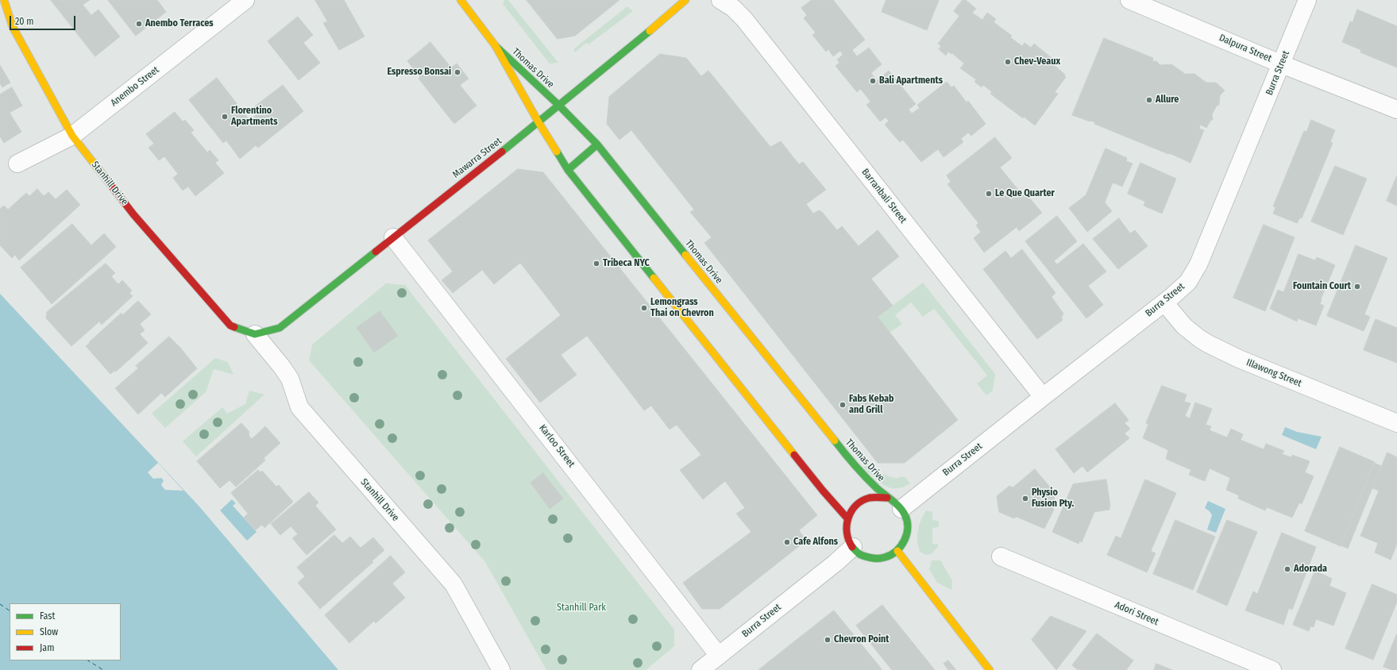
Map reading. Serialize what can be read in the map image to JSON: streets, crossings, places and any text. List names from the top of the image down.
{
  "streets": {
    "main road": ["Thomas Drive", "Mawarra Street", "Stanhill Drive"],
    "street": [
      "Dalpura Street",
      "Burra Street",
      "Anembo Street",
      "Barranbali Street",
      "Illawong Street",
      "Karloo Street",
      "Adori Street"
    ]
  },
  "crossings": [
    ["Dalpura Street", "Burra Street"],
    ["Thomas Drive", "Burra Street"],
    ["Thomas Drive", "Mawarra Street"],
    ["Burra Street", "Barranbali Street"],
    ["Burra Street", "Illawong Street"],
    ["Burra Street", "Karloo Street"],
    ["Anembo Street", "Stanhill Drive"],
    ["Mawarra Street", "Stanhill Drive"],
    ["Mawarra Street", "Karloo Street"]
  ],
  "parks": ["Stanhill Park"],
  "places": [
    "Anembo Terraces",
    "Chev-Veaux",
    "Espresso Bonsai",
    "Bali Apartments",
    "Allure",
    "Florentino Apartments",
    "Le Que Quarter",
    "Tribeca NYC",
    "Fountain Court",
    "Lemongrass Thai on Chevron",
    "Fabs Kebab and Grill",
    "Physio Fusion Pty.",
    "Cafe Alfons",
    "Adorada",
    "Chevron Point"
  ],
  "legend": ["Fast", "Slow", "Jam"],
  "scale_bar": "20 m"
}
